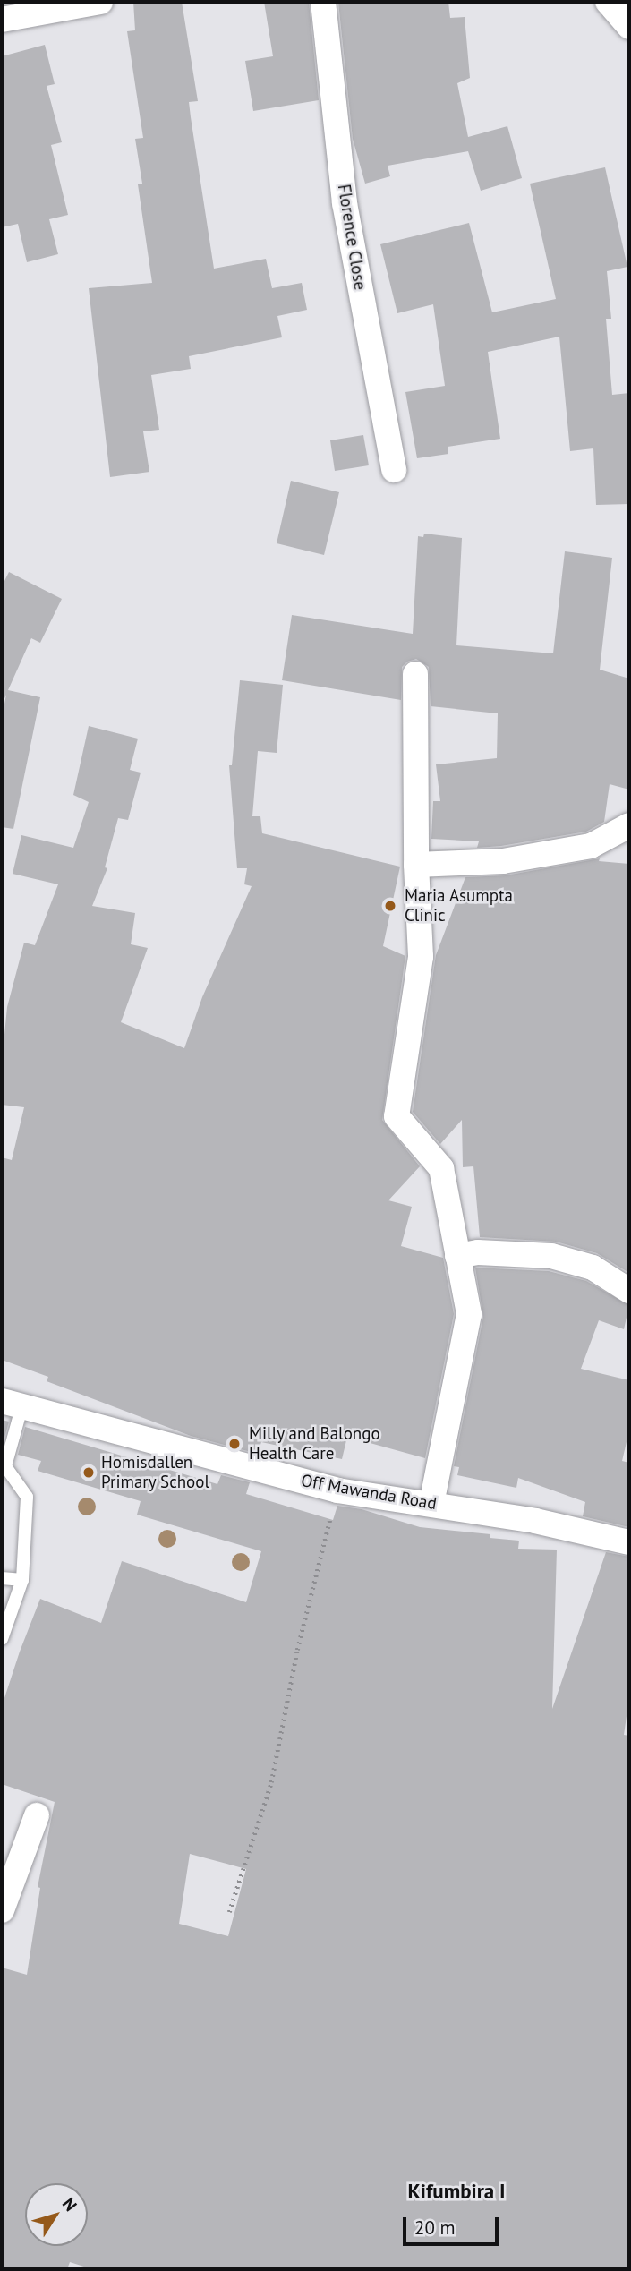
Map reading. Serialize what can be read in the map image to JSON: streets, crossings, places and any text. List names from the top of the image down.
{
  "streets": {
    "street": ["Florence Close", "Off Mawanda Road"]
  },
  "districts": ["Kifumbira I"],
  "places": ["Maria Asumpta Clinic", "Milly and Balongo Health Care", "Homisdallen Primary School"],
  "scale_bar": "20 m",
  "north": "top right"
}
